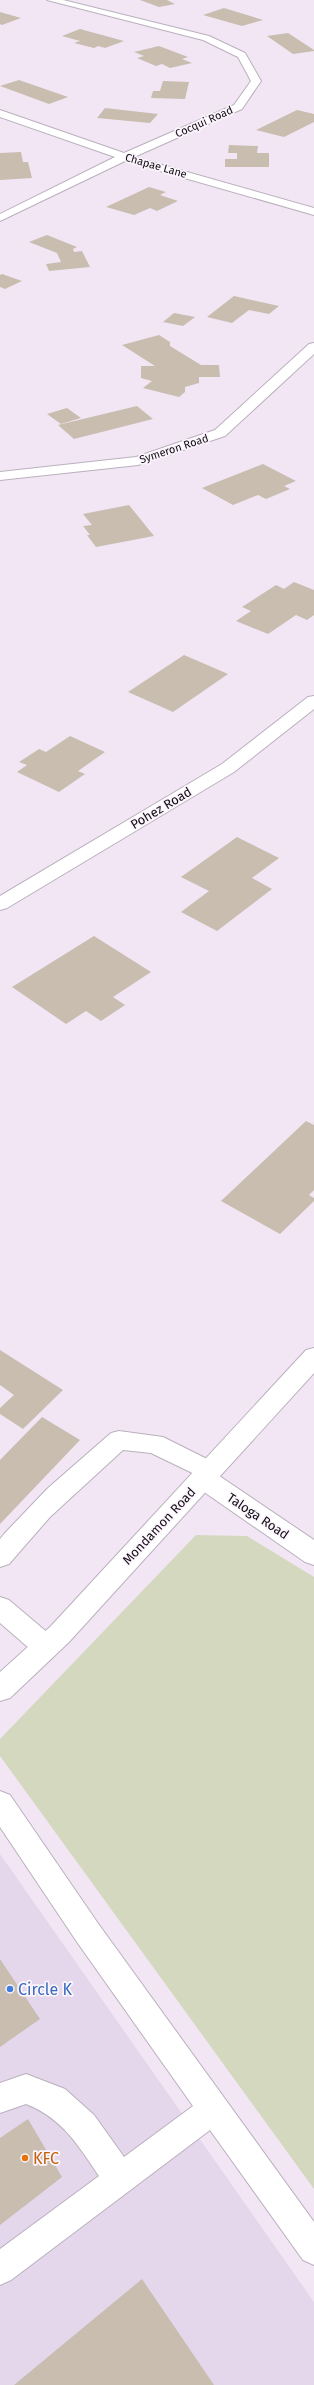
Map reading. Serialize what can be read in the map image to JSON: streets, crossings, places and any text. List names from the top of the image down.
{
  "streets": {
    "street": [
      "Cocqui Road",
      "Chapae Lane",
      "Symeron Road",
      "Pohez Road",
      "Taloga Road",
      "Mondamon Road"
    ]
  },
  "crossings": [
    ["Cocqui Road", "Chapae Lane"],
    ["Taloga Road", "Mondamon Road"]
  ],
  "places": ["Circle K", "KFC"]
}
